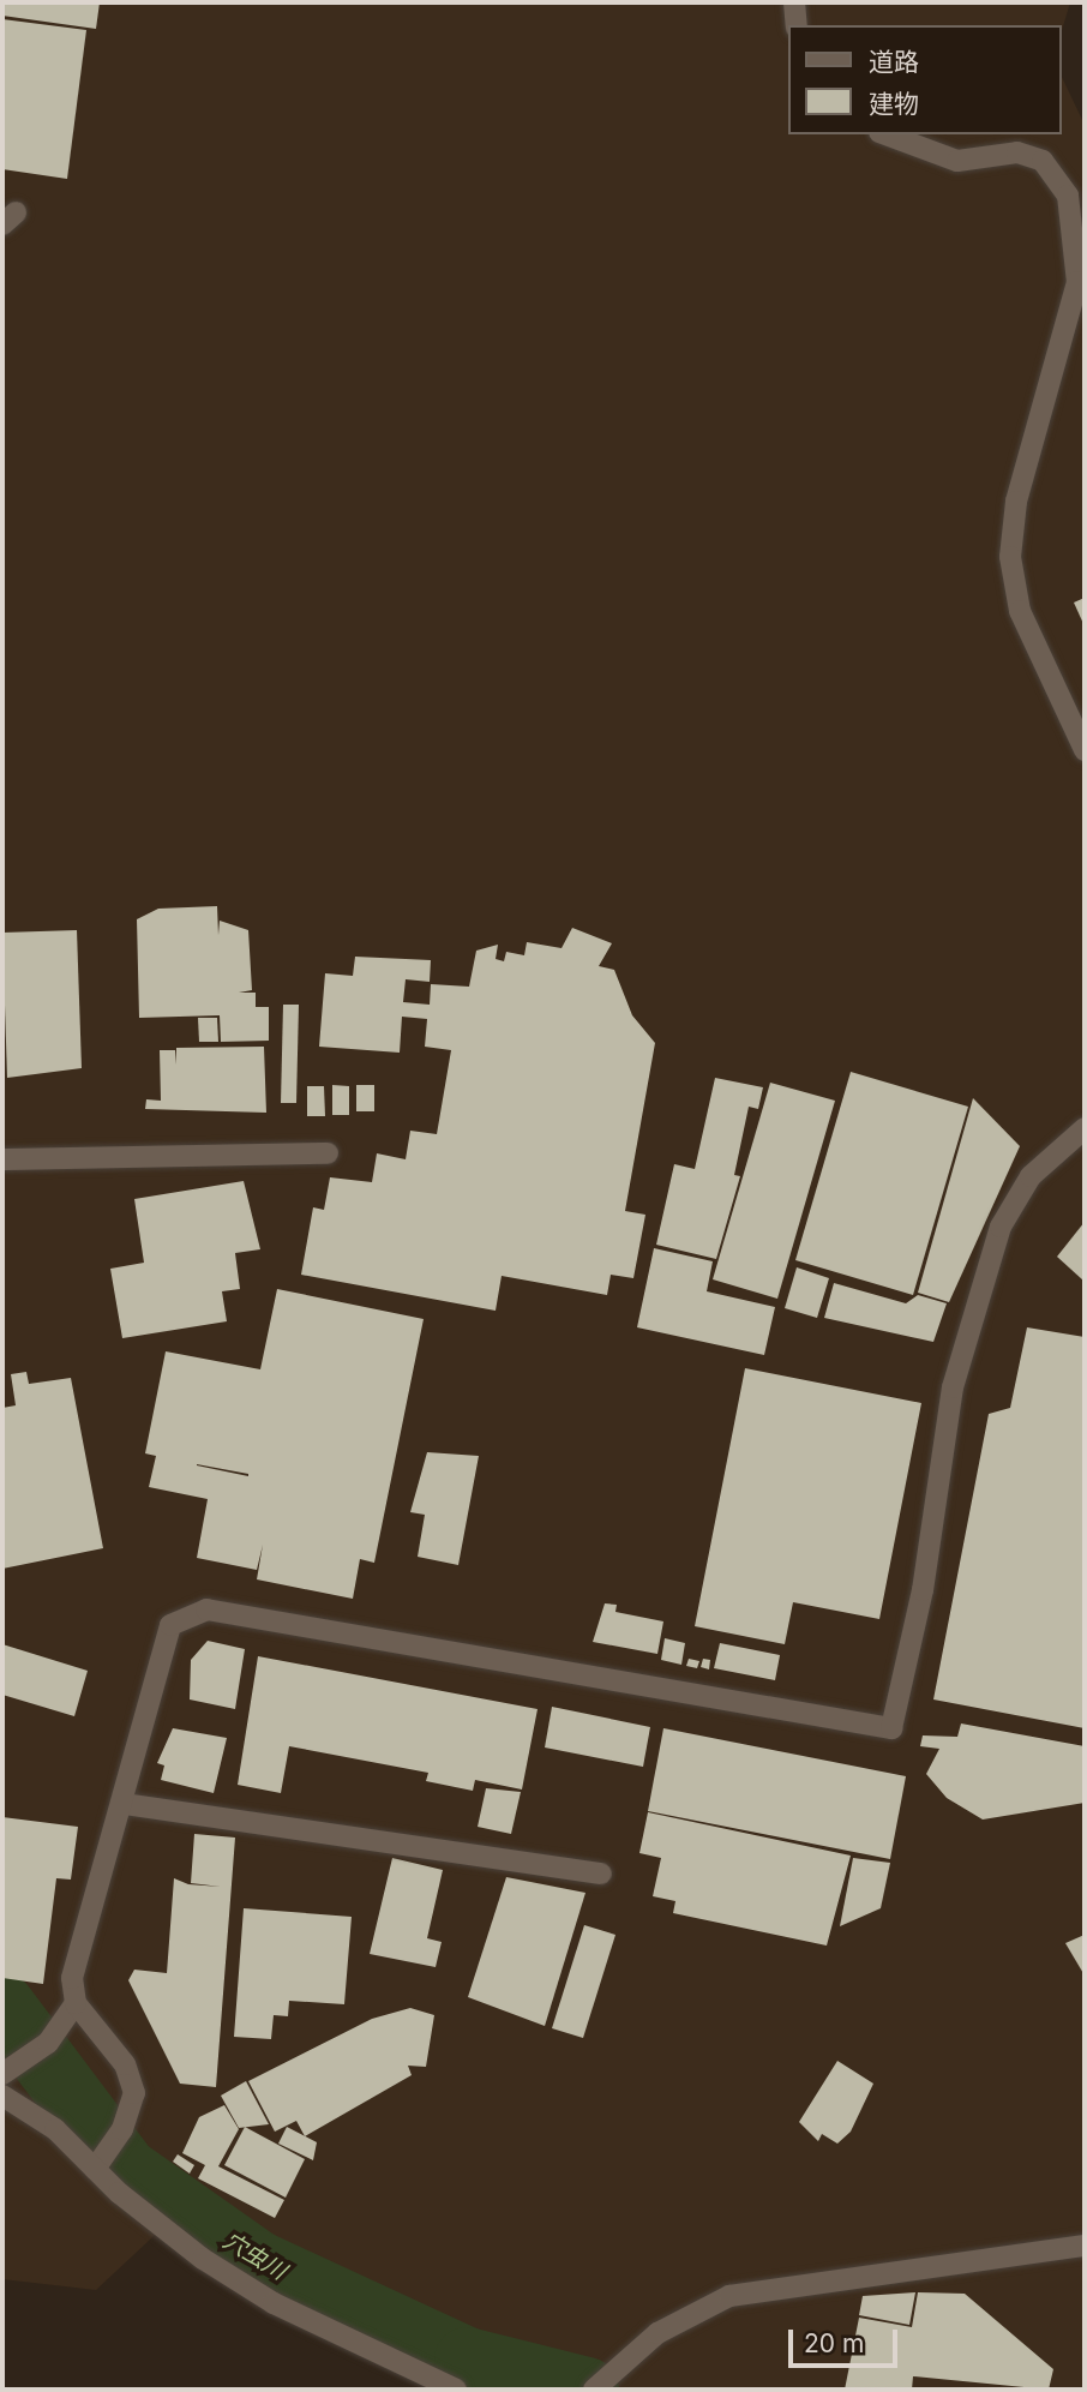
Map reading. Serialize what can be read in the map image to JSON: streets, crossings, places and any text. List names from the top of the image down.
{
  "water": ["穴虫川"],
  "legend": ["道路", "建物"],
  "scale_bar": "20 m"
}
